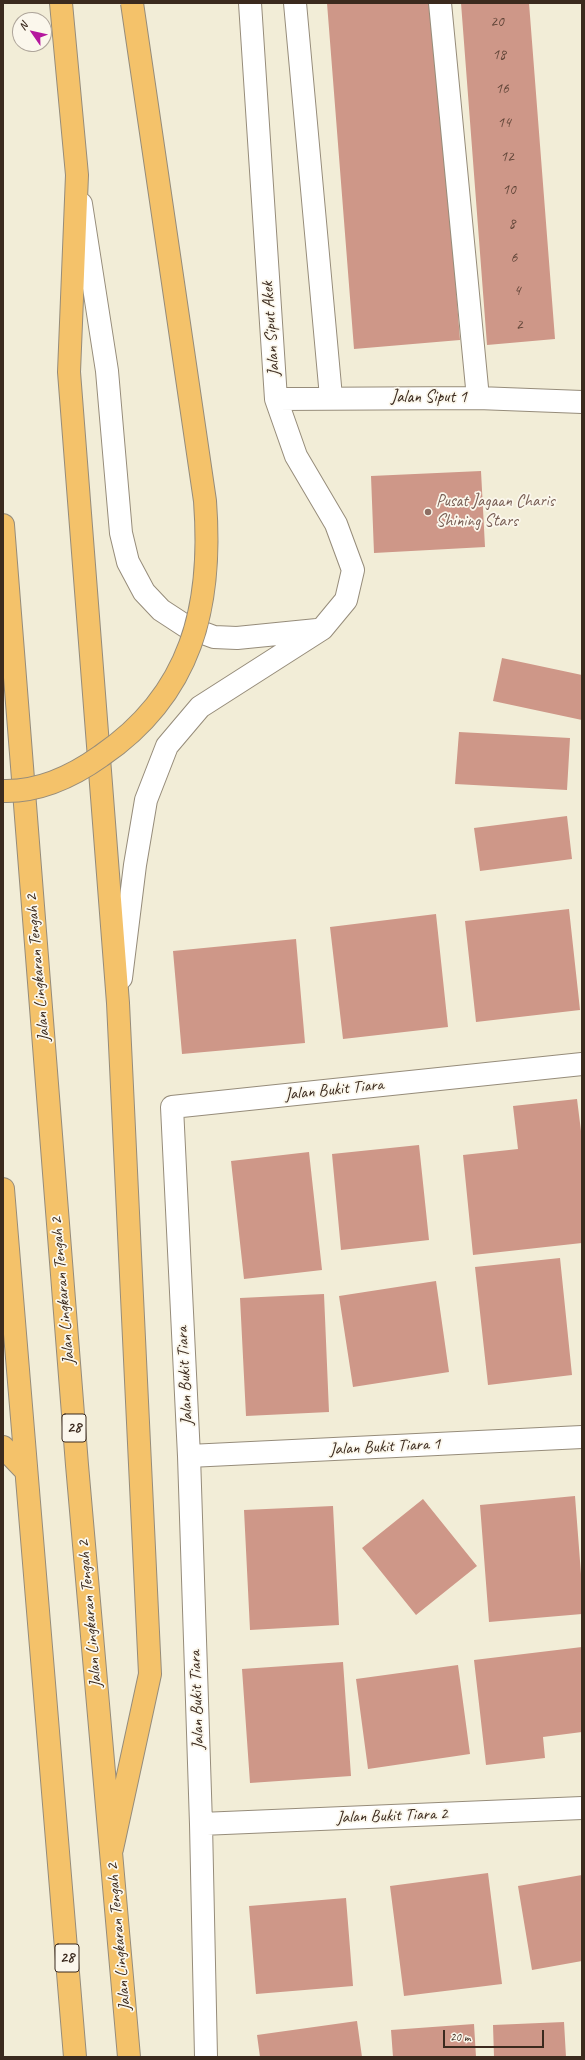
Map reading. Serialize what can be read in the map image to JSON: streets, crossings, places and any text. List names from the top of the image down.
{
  "streets": {
    "highway": ["Jalan Lingkaran Tengah 2", "28"],
    "street": [
      "Jalan Siput Akek",
      "Jalan Siput 1",
      "Jalan Bukit Tiara",
      "Jalan Bukit Tiara 1",
      "Jalan Bukit Tiara 2"
    ]
  },
  "crossings": [
    ["Jalan Siput Akek", "Jalan Siput 1"],
    ["Jalan Bukit Tiara", "Jalan Bukit Tiara 1"],
    ["Jalan Bukit Tiara", "Jalan Bukit Tiara 2"]
  ],
  "places": ["Pusat Jagaan Charis Shining Stars"],
  "house_numbers": [
    "20",
    "18",
    "16",
    "14",
    "12",
    "10",
    "8",
    "6",
    "4",
    "2"
  ],
  "scale_bar": "20 m",
  "north": "top left"
}
